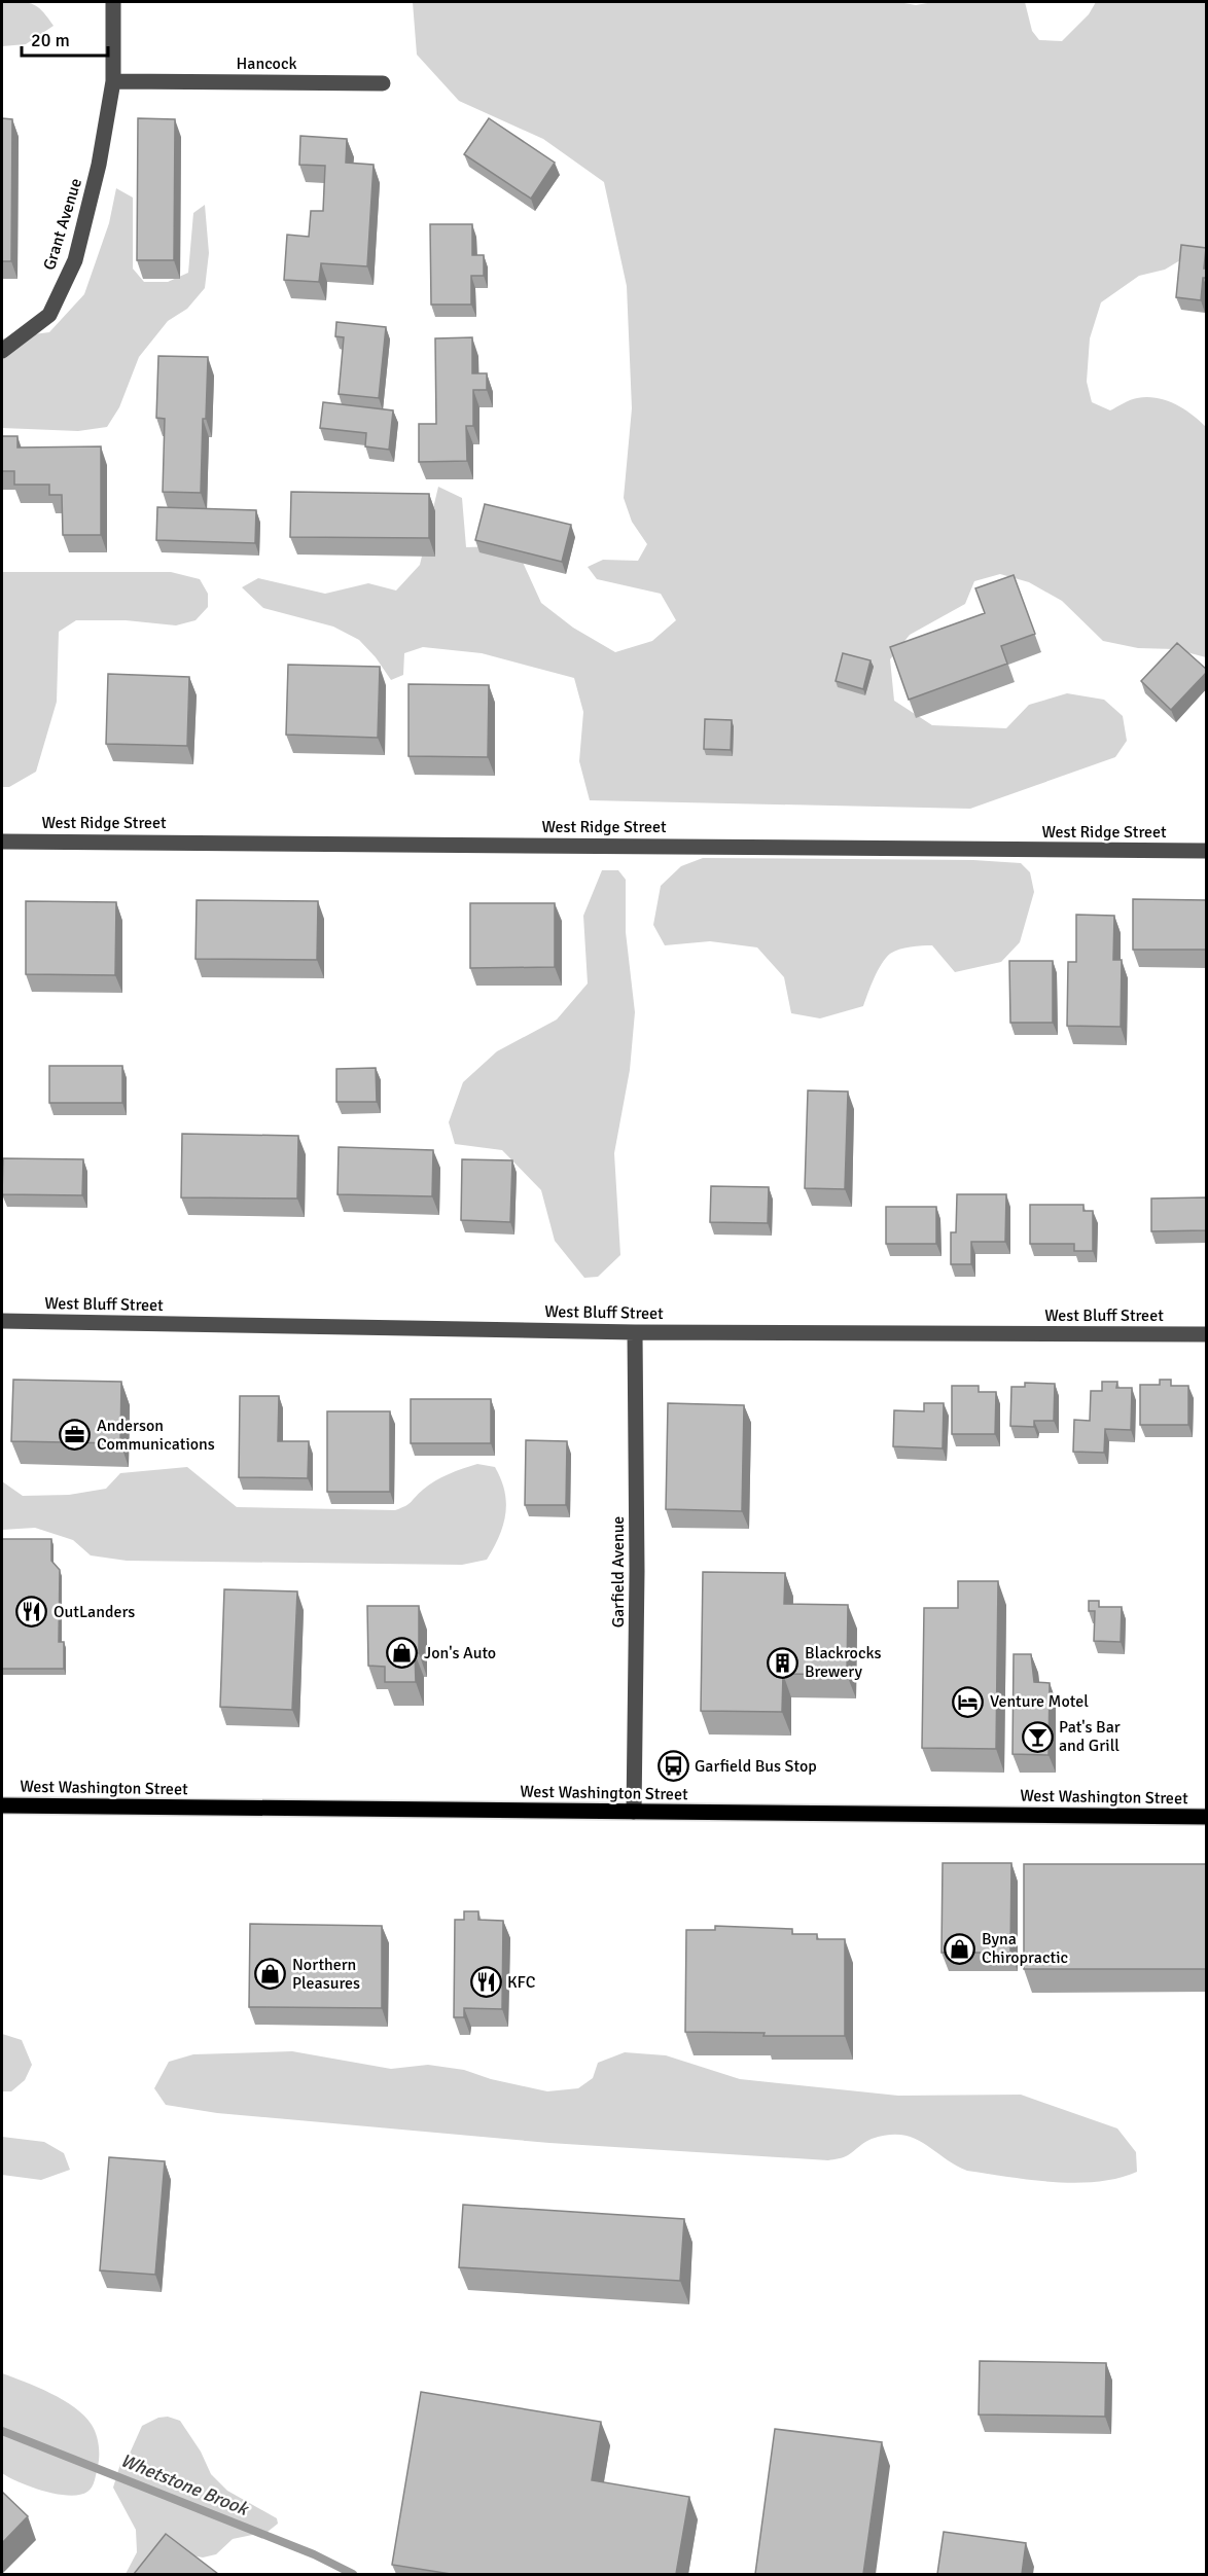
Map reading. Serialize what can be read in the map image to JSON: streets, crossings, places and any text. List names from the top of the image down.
{
  "streets": {
    "main road": ["West Washington Street"],
    "street": [
      "Hancock",
      "Grant Avenue",
      "West Ridge Street",
      "West Bluff Street",
      "Garfield Avenue"
    ]
  },
  "crossings": [
    ["Hancock", "Grant Avenue"],
    ["West Bluff Street", "Garfield Avenue"],
    ["Garfield Avenue", "West Washington Street"]
  ],
  "water": ["Whetstone Brook"],
  "places": {
    "office": ["Anderson Communications"],
    "restaurant": ["OutLanders", "KFC"],
    "shop": ["Jon's Auto", "Byna Chiropractic", "Northern Pleasures"],
    "building": ["Blackrocks Brewery"],
    "hotel": ["Venture Motel"],
    "bar": ["Pat's Bar and Grill"],
    "bus stop": ["Garfield Bus Stop"]
  },
  "scale_bar": "20 m"
}
